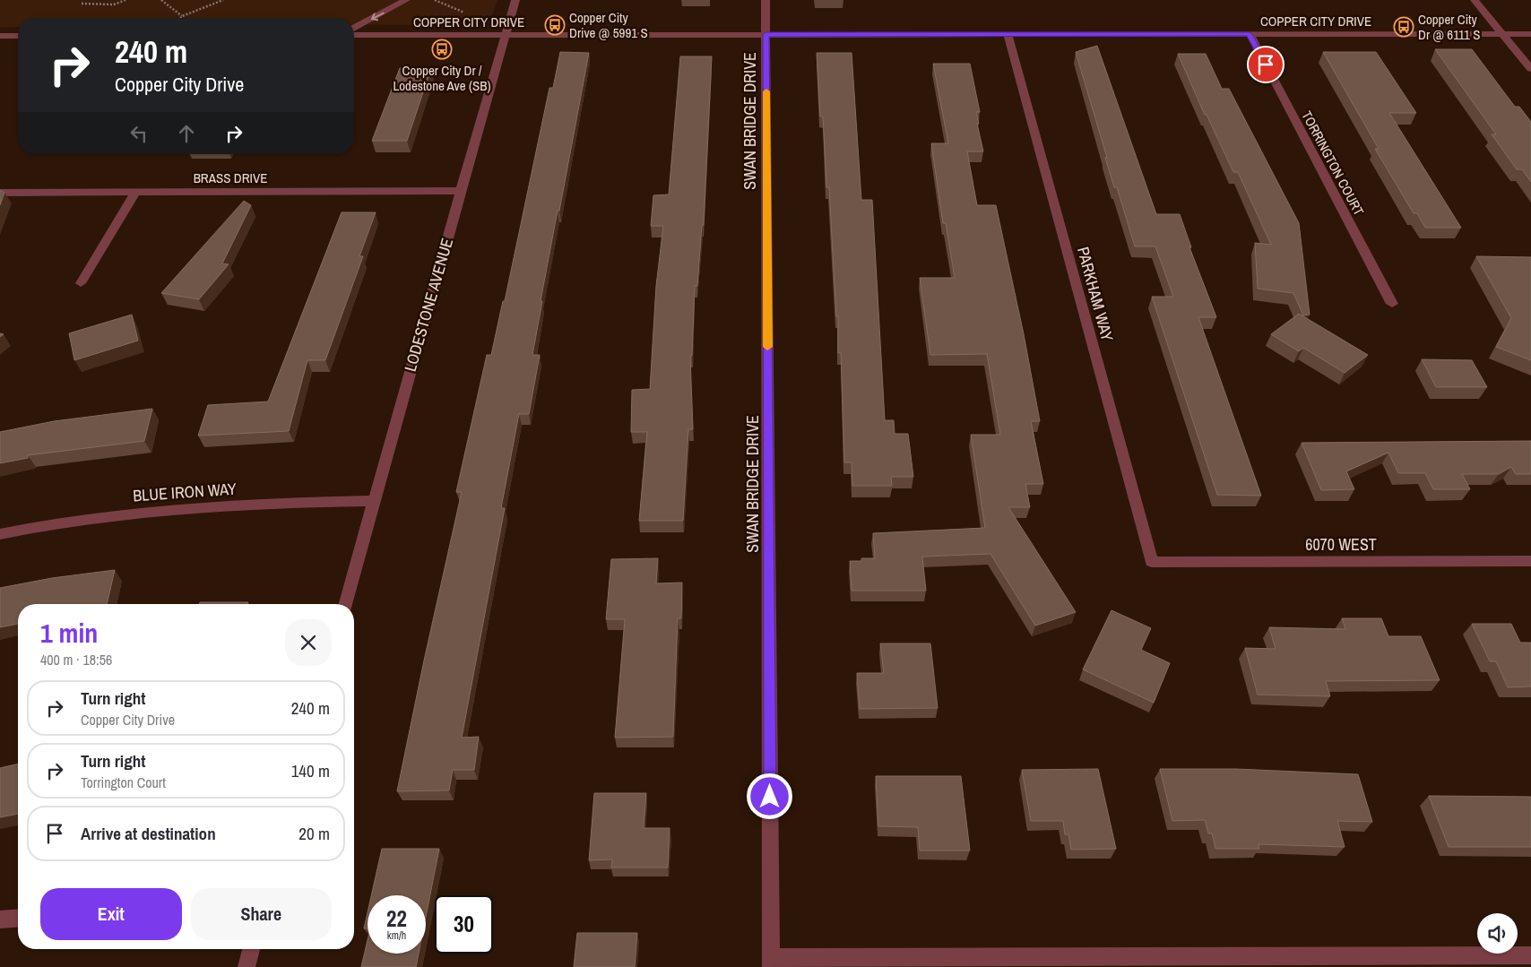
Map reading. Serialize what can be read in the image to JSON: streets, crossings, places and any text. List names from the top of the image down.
{
  "streets": {
    "street": [
      "COPPER CITY DRIVE",
      "SWAN BRIDGE DRIVE",
      "TORRINGTON COURT",
      "BRASS DRIVE",
      "PARKHAM WAY",
      "LODESTONE AVENUE",
      "BLUE IRON WAY",
      "6070 WEST"
    ]
  },
  "crossings": [
    ["COPPER CITY DRIVE", "SWAN BRIDGE DRIVE"],
    ["COPPER CITY DRIVE", "TORRINGTON COURT"],
    ["COPPER CITY DRIVE", "PARKHAM WAY"],
    ["COPPER CITY DRIVE", "LODESTONE AVENUE"],
    ["BRASS DRIVE", "LODESTONE AVENUE"],
    ["PARKHAM WAY", "6070 WEST"],
    ["LODESTONE AVENUE", "BLUE IRON WAY"]
  ],
  "places": {
    "bus stop": ["Copper City Drive @ 5991 S", "Copper City Dr @ 6111 S", "Copper City Dr / Lodestone Ave (SB)"]
  },
  "page": {
    "turn": ["240 m", "Copper City Drive"],
    "heading": ["1 min", "400 m · 18:56"],
    "list": [
      {
        "name": "Turn right",
        "note": "Copper City Drive",
        "value": "240 m"
      },
      {
        "name": "Turn right",
        "note": "Torrington Court",
        "value": "140 m"
      },
      {
        "name": "Arrive at destination",
        "value": "20 m"
      }
    ],
    "buttons": ["Exit", "Share"],
    "speed": "22 km/h",
    "limit": "30"
  }
}
